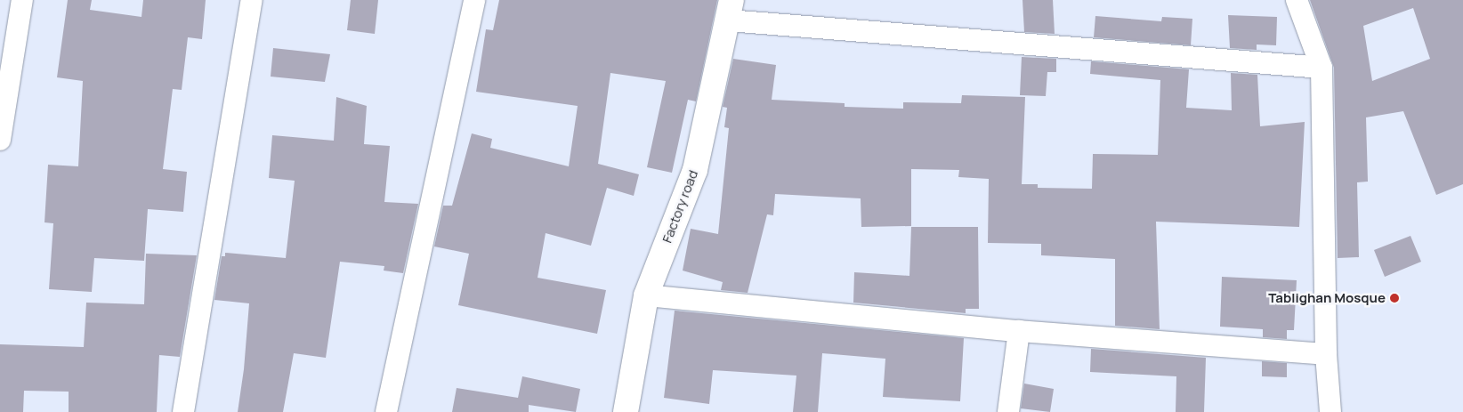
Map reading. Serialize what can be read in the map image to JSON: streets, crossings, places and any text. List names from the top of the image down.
{
  "streets": {
    "street": ["Factory road"]
  },
  "places": ["Tablighan Mosque"]
}
